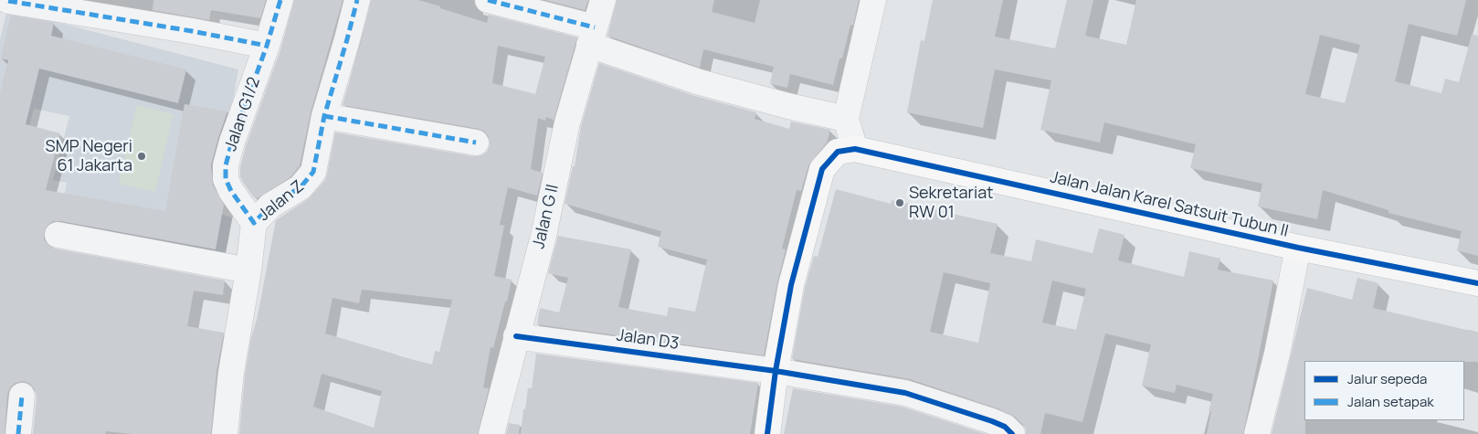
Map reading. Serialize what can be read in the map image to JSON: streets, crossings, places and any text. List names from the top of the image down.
{
  "streets": {
    "street": [
      "Jalan G1/2",
      "Jalan Z",
      "Jalan Jalan Karel Satsuit Tubun II",
      "Jalan G II",
      "Jalan D3"
    ]
  },
  "crossings": [
    ["Jalan G1/2", "Jalan Z"],
    ["Jalan G II", "Jalan D3"]
  ],
  "places": ["SMP Negeri 61 Jakarta", "Sekretariat RW 01"],
  "legend": ["Jalur sepeda", "Jalan setapak"]
}
